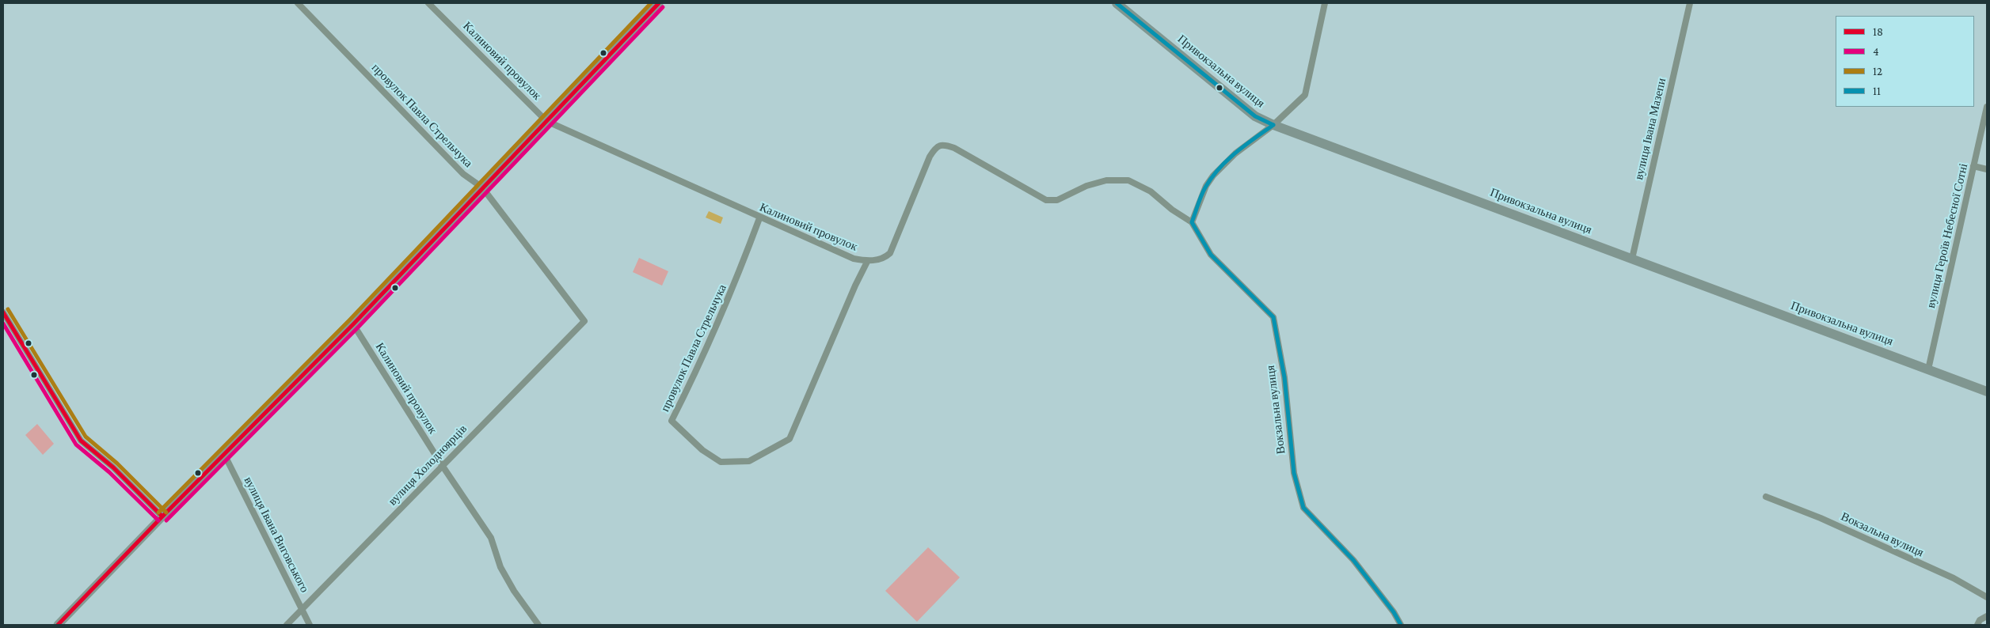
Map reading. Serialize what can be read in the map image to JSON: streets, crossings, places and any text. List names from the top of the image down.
{
  "streets": {
    "main road": ["Привокзальна вулиця"],
    "street": [
      "Калиновий провулок",
      "провулок Павла Стрельчука",
      "вулиця Івана Мазепи",
      "вулиця Героїв Небесної Сотні",
      "Вокзальна вулиця",
      "вулиця Холодноярців",
      "вулиця Івана Виговського"
    ]
  },
  "crossings": [
    ["Калиновий провулок", "провулок Павла Стрельчука"],
    ["Калиновий провулок", "Вокзальна вулиця"],
    ["Калиновий провулок", "вулиця Холодноярців"],
    ["Привокзальна вулиця", "вулиця Івана Мазепи"],
    ["Привокзальна вулиця", "вулиця Героїв Небесної Сотні"],
    ["провулок Павла Стрельчука", "вулиця Холодноярців"],
    ["вулиця Холодноярців", "вулиця Івана Виговського"]
  ],
  "lines": [
    "transit line 18",
    "transit line 12",
    "transit line 11",
    "transit line 4"
  ],
  "legend": [
    "18",
    "4",
    "12",
    "11"
  ]
}
